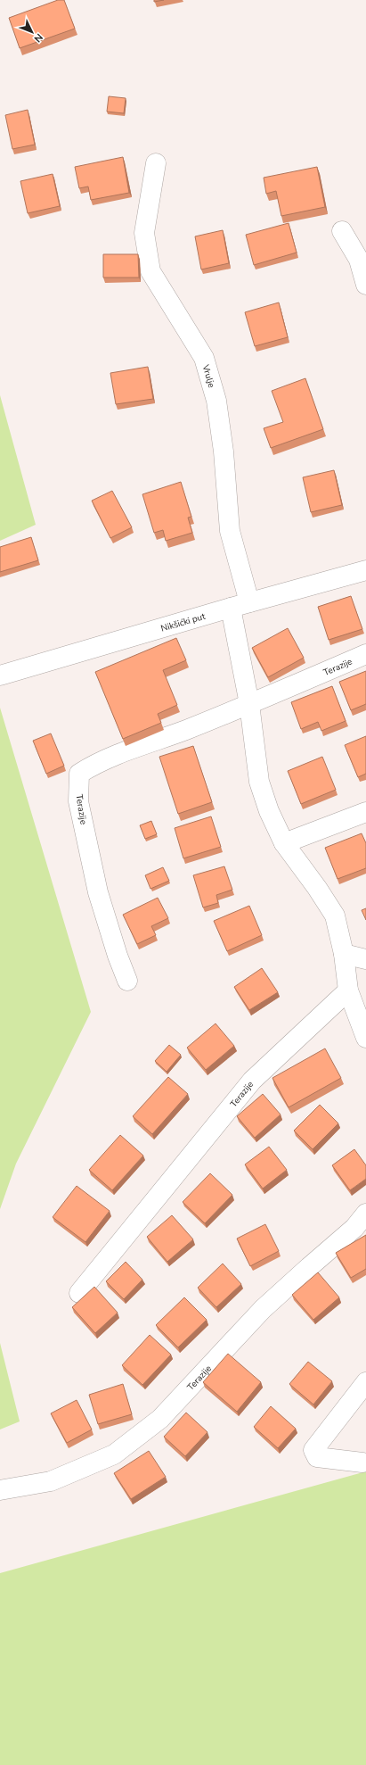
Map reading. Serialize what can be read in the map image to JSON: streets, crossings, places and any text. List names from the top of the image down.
{
  "streets": {
    "street": ["Vrulje", "Nikšićki put", "Terazije"]
  },
  "crossings": [
    ["Vrulje", "Nikšićki put"]
  ],
  "north": "bottom right"
}
